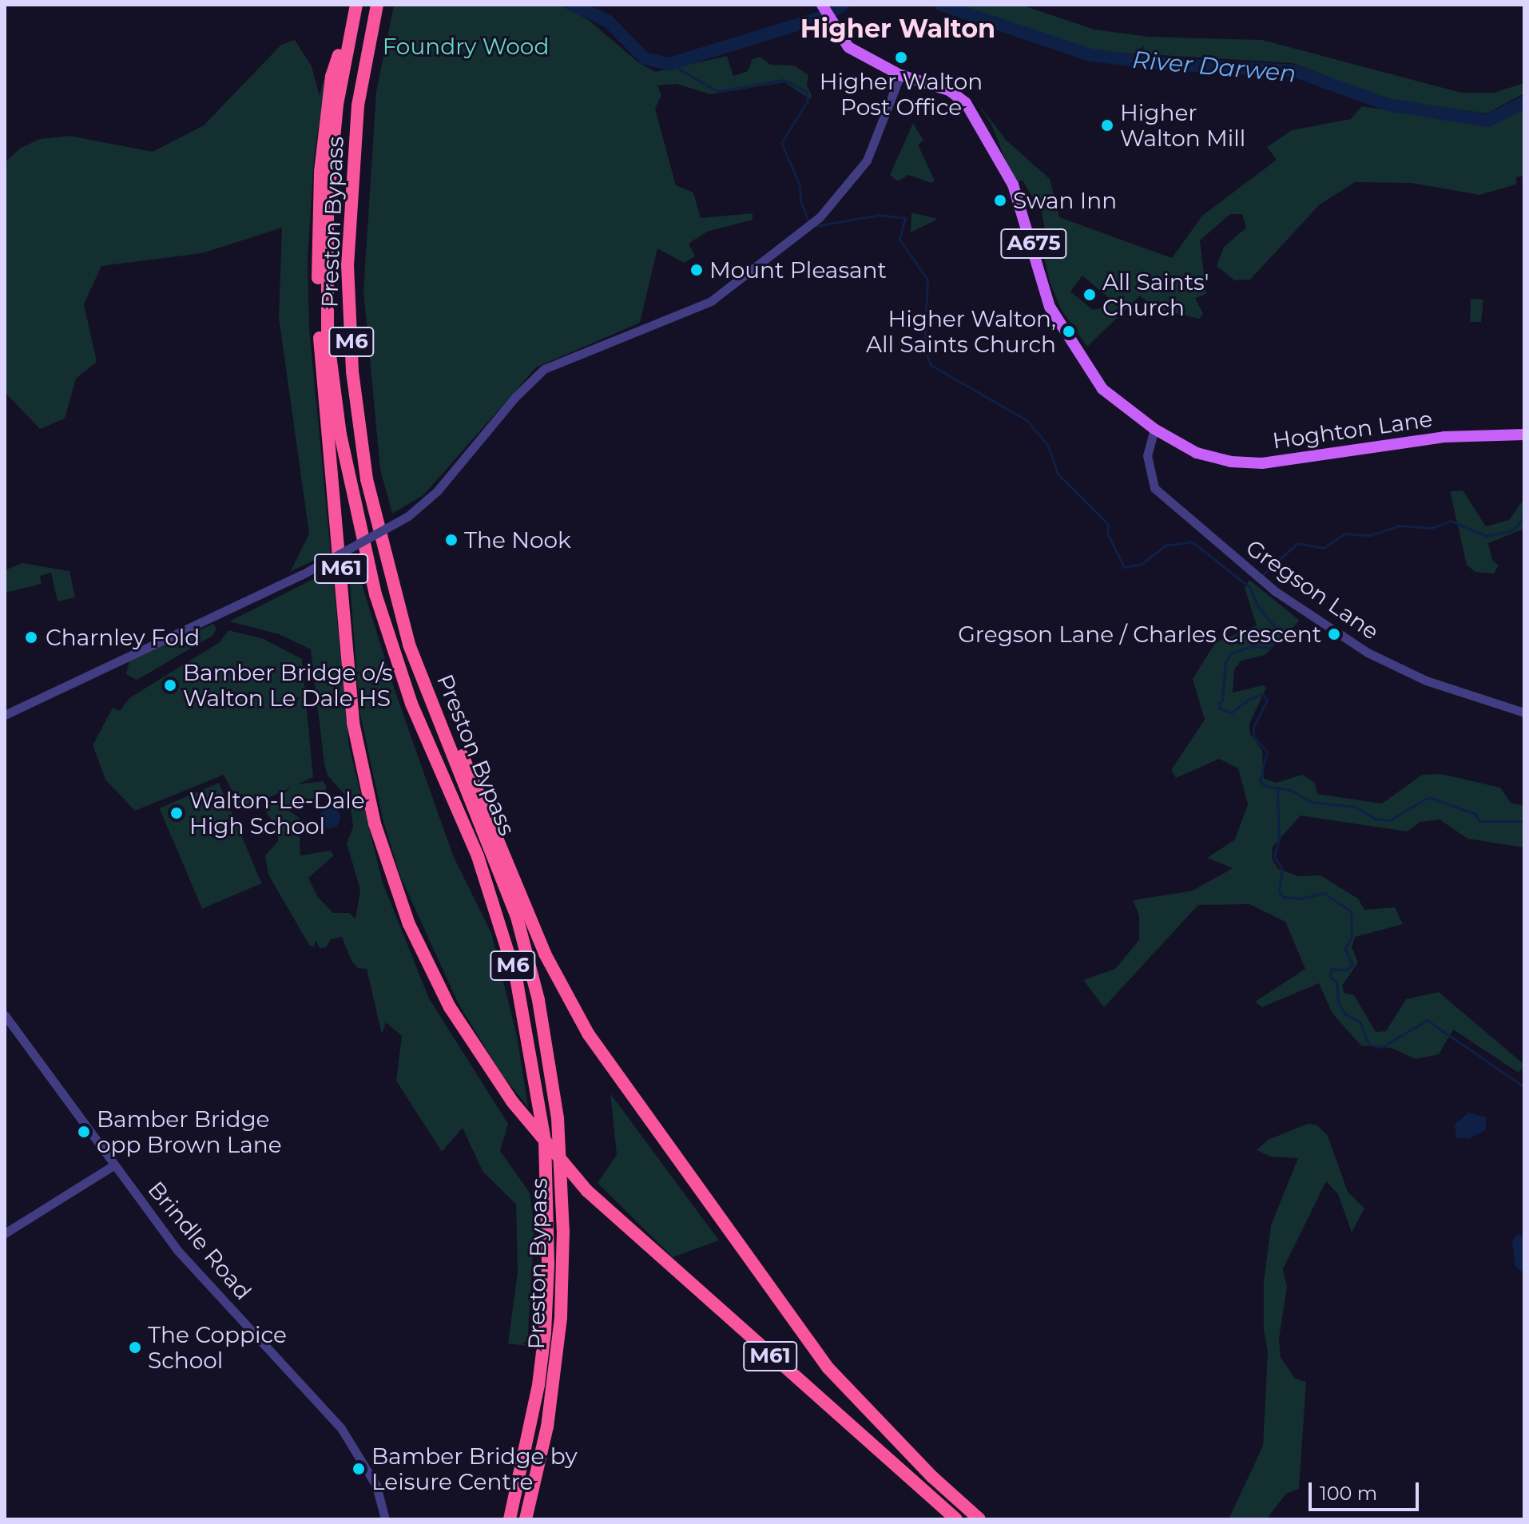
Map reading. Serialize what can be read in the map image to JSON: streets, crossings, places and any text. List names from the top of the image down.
{
  "streets": {
    "highway": ["Preston Bypass", "M6", "M61"],
    "main road": ["A675", "Hoghton Lane"],
    "street": ["Gregson Lane", "Brindle Road"]
  },
  "crossings": [
    ["Preston Bypass", "M61"],
    ["A675", "Hoghton Lane"],
    ["A675", "Gregson Lane"],
    ["Hoghton Lane", "Gregson Lane"]
  ],
  "districts": ["Higher Walton"],
  "water": ["River Darwen"],
  "parks": ["Foundry Wood"],
  "places": [
    "Higher Walton Post Office",
    "Higher Walton Mill",
    "Swan Inn",
    "Mount Pleasant",
    "All Saints' Church",
    "Higher Walton, All Saints Church",
    "The Nook",
    "Gregson Lane / Charles Crescent",
    "Charnley Fold",
    "Bamber Bridge o/s Walton Le Dale HS",
    "Walton-Le-Dale High School",
    "Bamber Bridge opp Brown Lane",
    "The Coppice School",
    "Bamber Bridge by Leisure Centre"
  ],
  "scale_bar": "100 m"
}
